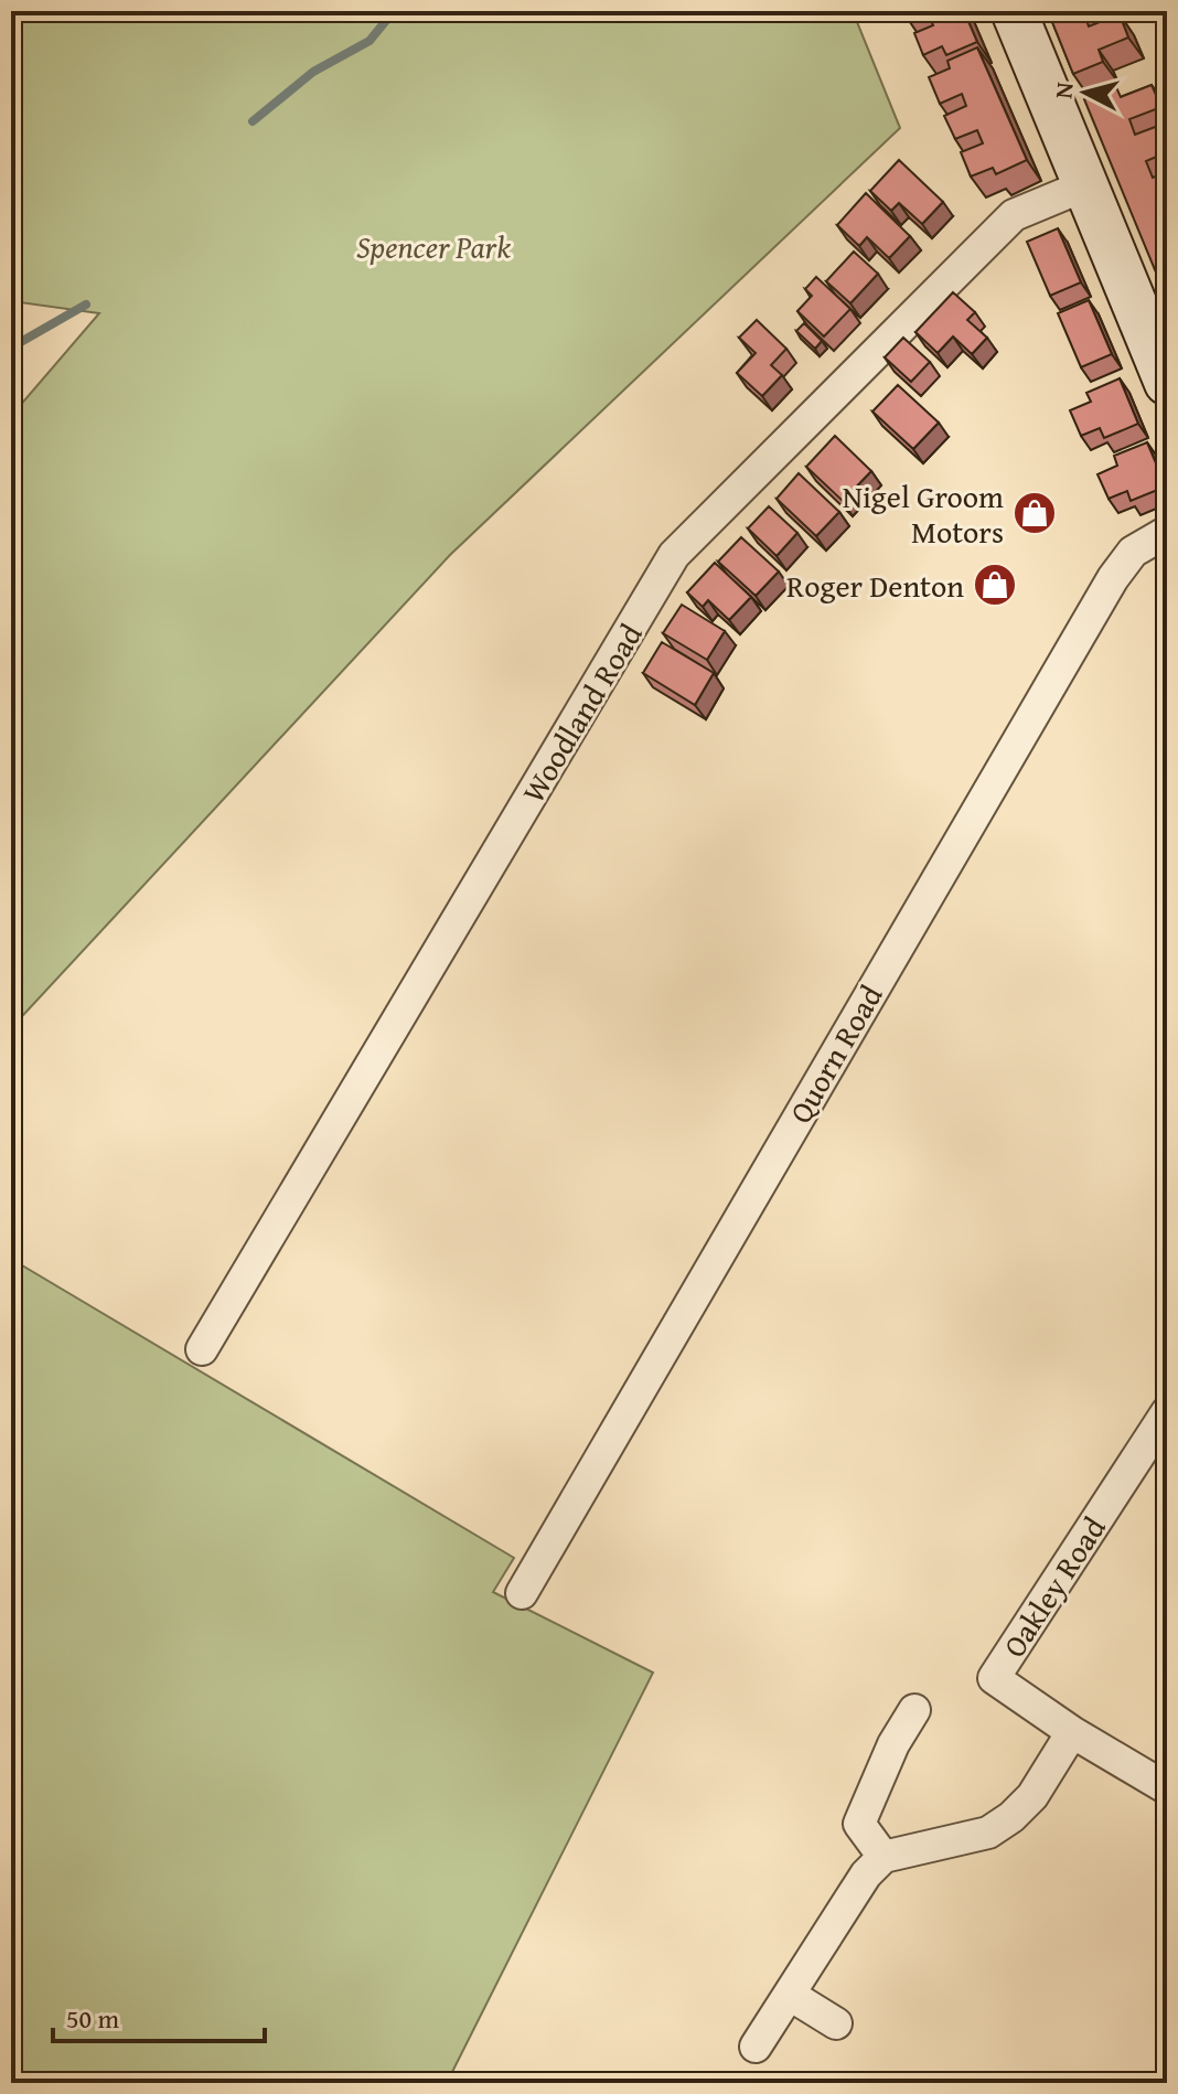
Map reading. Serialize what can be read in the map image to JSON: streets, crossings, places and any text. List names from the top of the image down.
{
  "streets": {
    "street": ["Woodland Road", "Quorn Road", "Oakley Road"]
  },
  "parks": ["Spencer Park"],
  "places": {
    "shop": ["Nigel Groom Motors", "Roger Denton"]
  },
  "scale_bar": "50 m",
  "north": "left"
}
